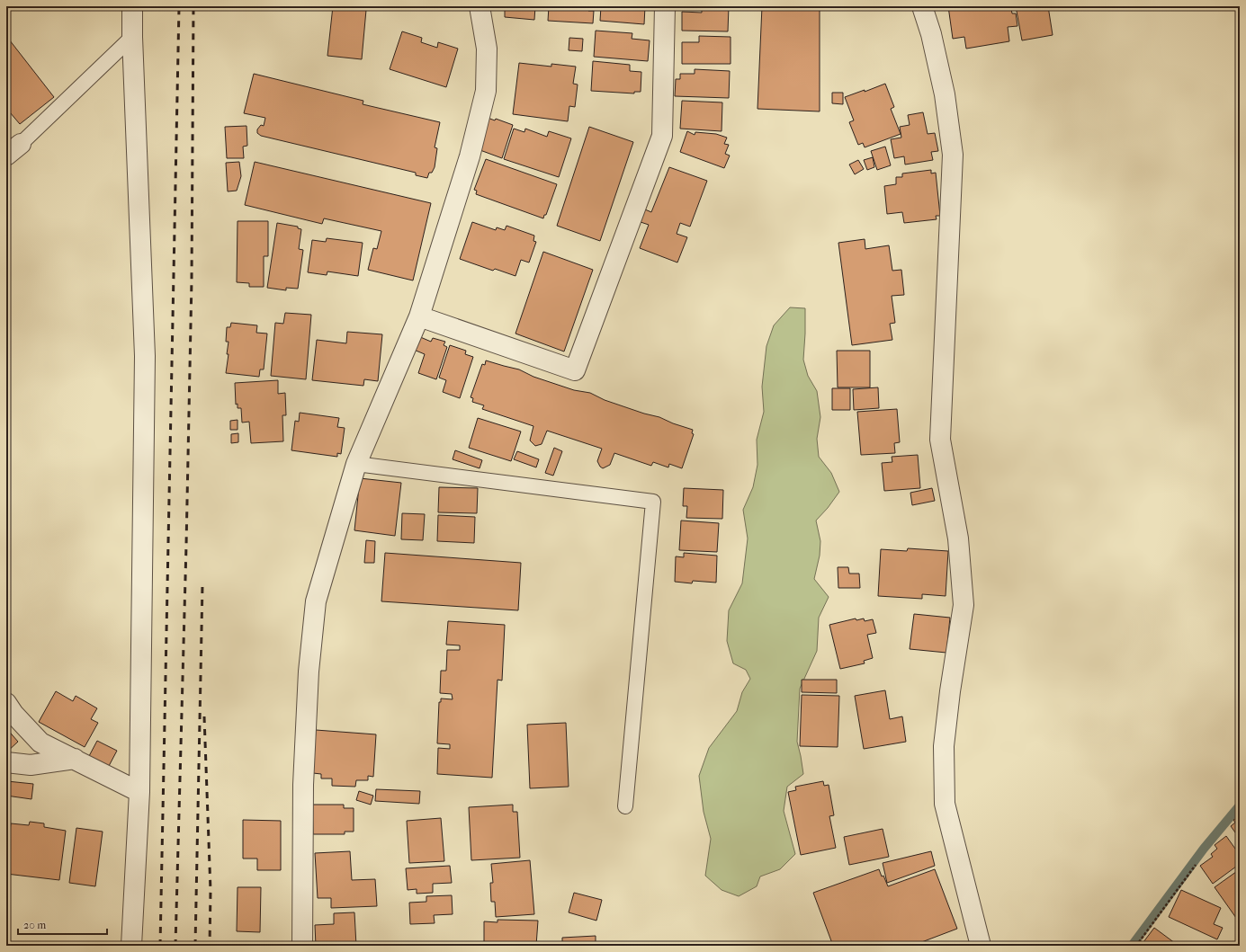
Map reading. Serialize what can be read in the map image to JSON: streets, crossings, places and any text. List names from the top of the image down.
{
  "scale_bar": "20 m"
}
